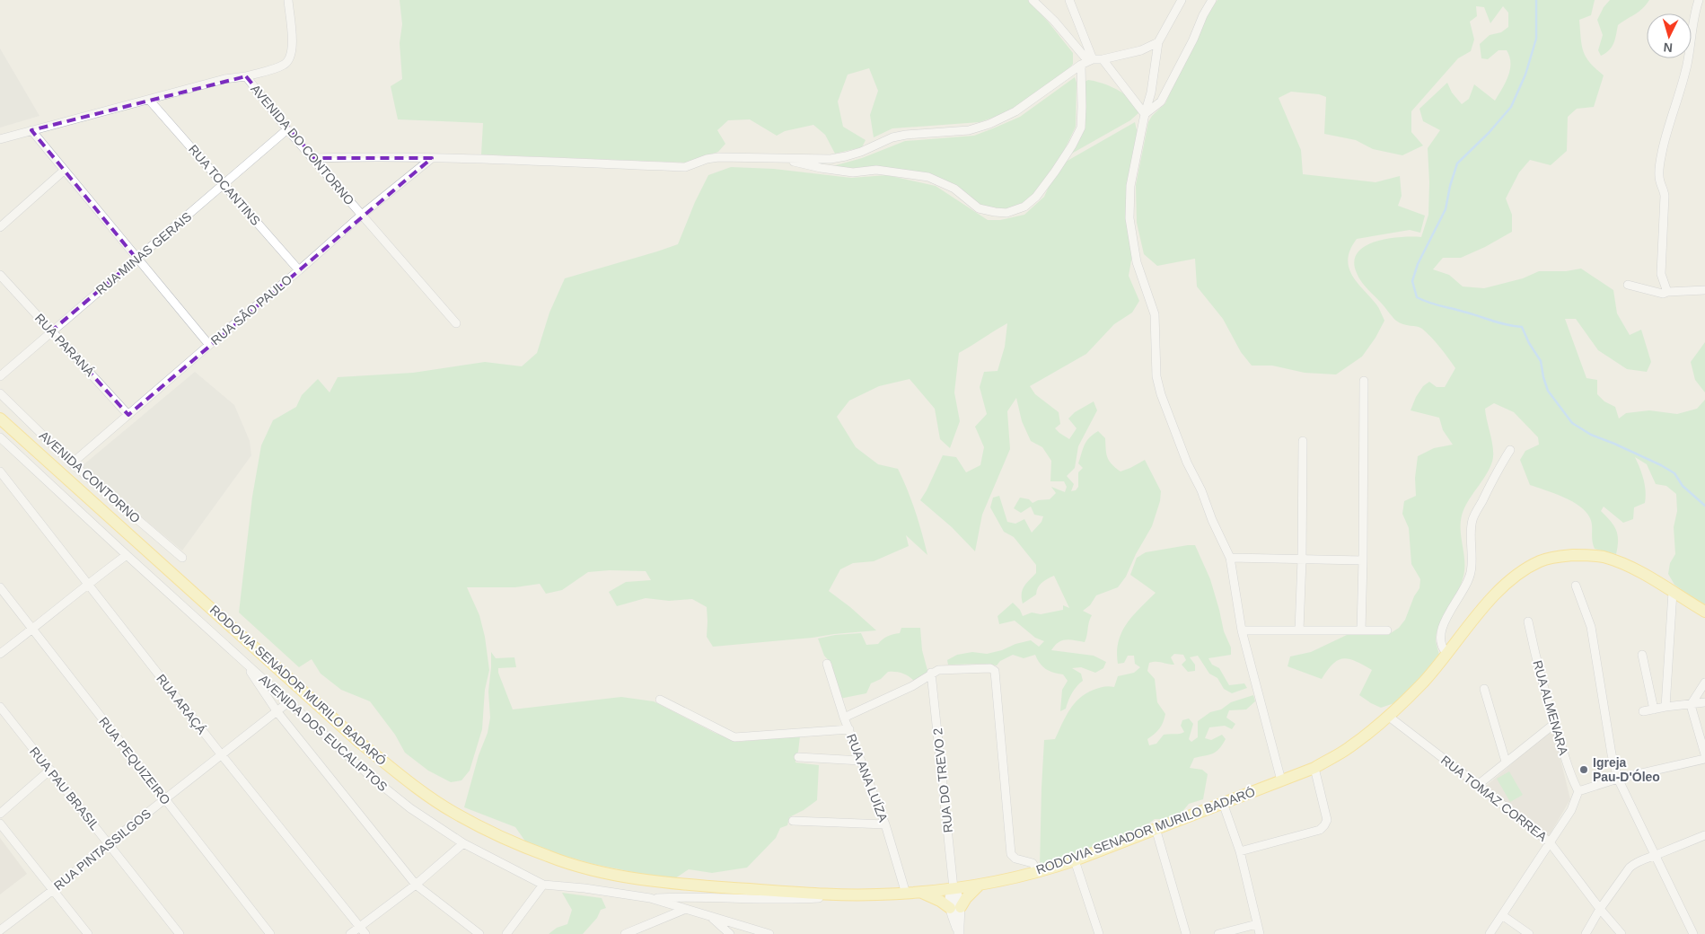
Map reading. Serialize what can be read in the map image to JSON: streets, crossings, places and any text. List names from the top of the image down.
{
  "streets": {
    "main road": ["RODOVIA SENADOR MURILO BADARÓ"],
    "street": [
      "AVENIDA DO CONTORNO",
      "RUA TOCANTINS",
      "RUA MINAS GERAIS",
      "RUA SÃO PAULO",
      "RUA PARANÁ",
      "AVENIDA CONTORNO",
      "RUA ARAÇÁ",
      "RUA ALMENARA",
      "AVENIDA DOS EUCALIPTOS",
      "RUA PEQUIZEIRO",
      "RUA ANA LUÍZA",
      "RUA DO TREVO 2",
      "RUA PAU BRASIL",
      "RUA TOMAZ CORREA",
      "RUA PINTASSILGOS"
    ]
  },
  "crossings": [
    ["AVENIDA DO CONTORNO", "RUA TOCANTINS"],
    ["AVENIDA DO CONTORNO", "RUA MINAS GERAIS"],
    ["AVENIDA DO CONTORNO", "RUA SÃO PAULO"],
    ["RUA TOCANTINS", "RUA MINAS GERAIS"],
    ["RUA TOCANTINS", "RUA SÃO PAULO"],
    ["RUA MINAS GERAIS", "RUA PARANÁ"],
    ["RUA SÃO PAULO", "RUA PARANÁ"],
    ["RUA SÃO PAULO", "AVENIDA CONTORNO"],
    ["RODOVIA SENADOR MURILO BADARÓ", "RUA ANA LUÍZA"],
    ["RODOVIA SENADOR MURILO BADARÓ", "RUA DO TREVO 2"],
    ["RODOVIA SENADOR MURILO BADARÓ", "RUA TOMAZ CORREA"],
    ["RUA ARAÇÁ", "RUA PINTASSILGOS"],
    ["AVENIDA DOS EUCALIPTOS", "RUA PINTASSILGOS"],
    ["RUA PEQUIZEIRO", "RUA PINTASSILGOS"],
    ["RUA PAU BRASIL", "RUA PINTASSILGOS"]
  ],
  "places": ["Igreja Pau-D'Óleo"],
  "north": "bottom"
}
